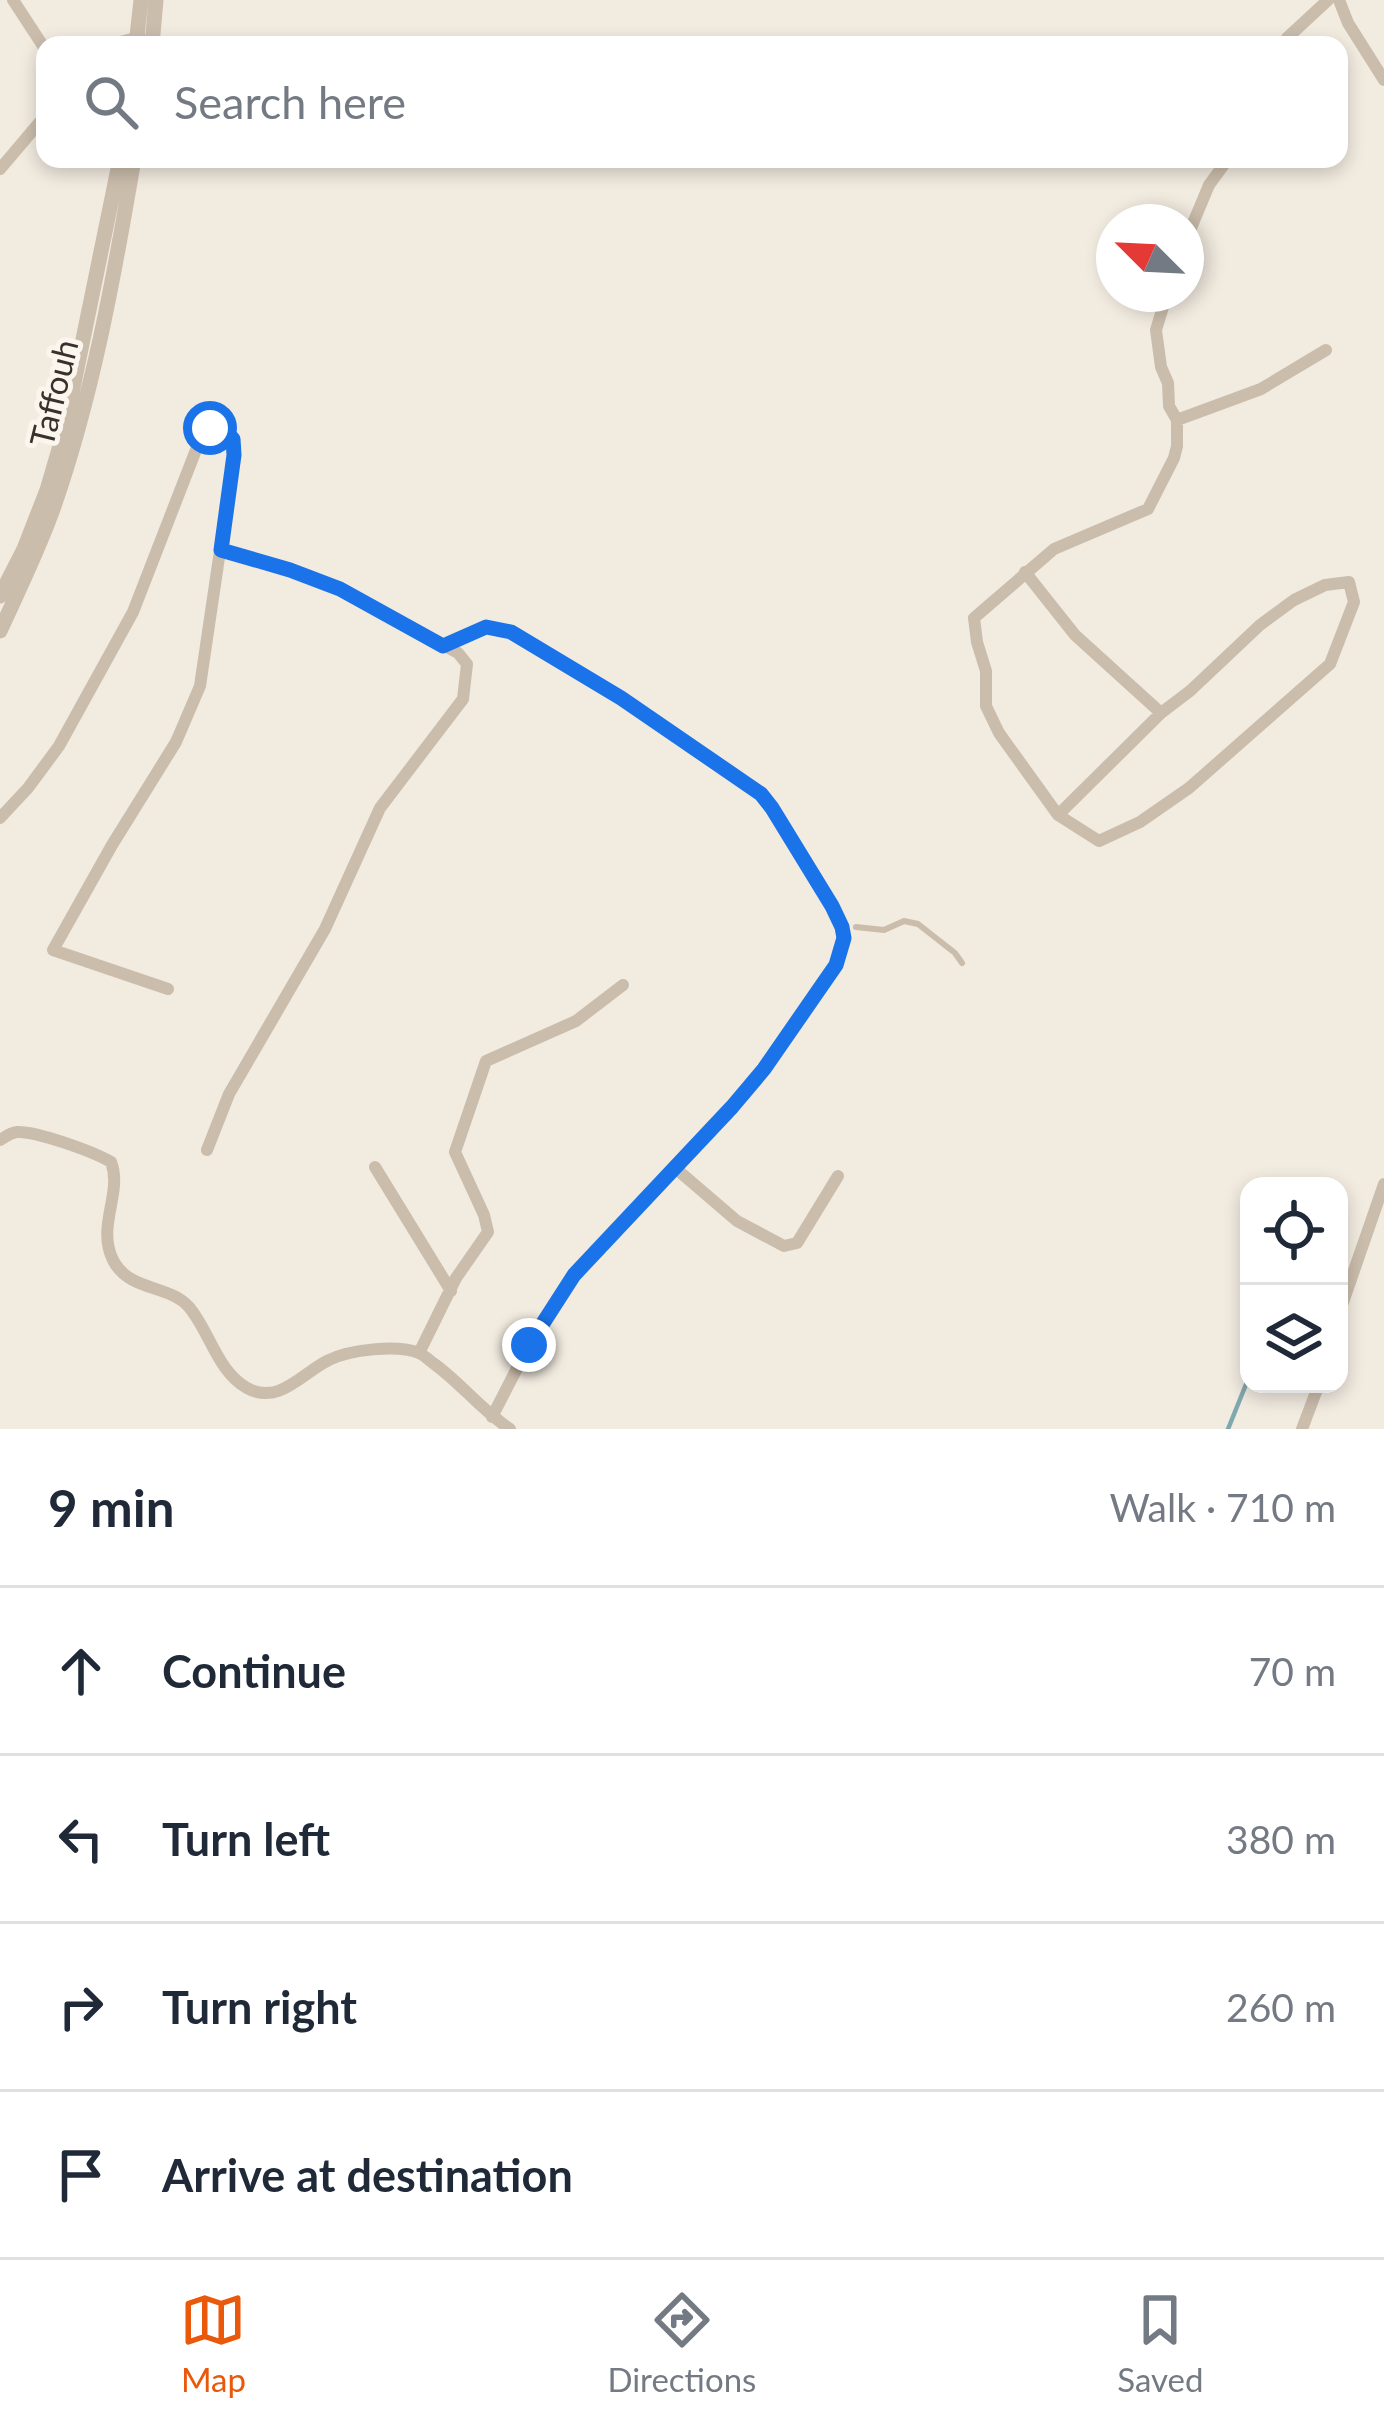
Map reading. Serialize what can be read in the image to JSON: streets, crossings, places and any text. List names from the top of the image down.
{
  "streets": {
    "street": ["Taffouh"]
  },
  "north": "top left",
  "page": {
    "search": "Search here",
    "heading": ["9 min", "Walk · 710 m"],
    "list": [
      ["Continue", "70 m"],
      ["Turn left", "380 m"],
      ["Turn right", "260 m"],
      "Arrive at destination"
    ],
    "nav": ["Map", "Directions", "Saved"]
  }
}
